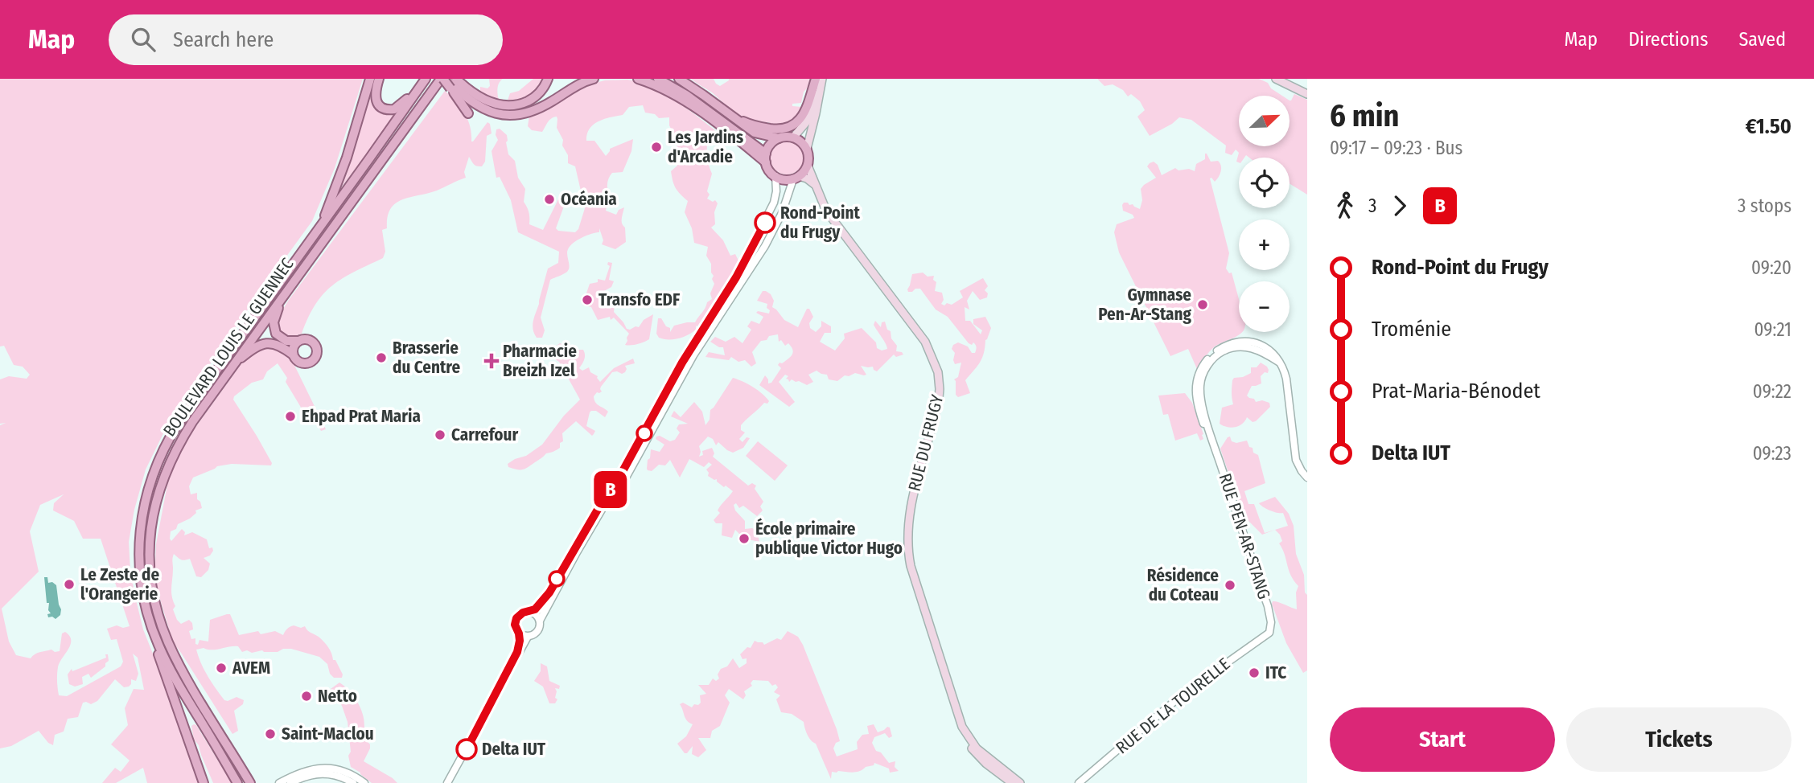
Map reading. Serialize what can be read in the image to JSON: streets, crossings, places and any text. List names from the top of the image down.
{
  "streets": {
    "main road": ["BOULEVARD LOUIS LE GUENNEC", "RUE DU FRUGY"],
    "street": ["RUE PEN-AR-STANG", "RUE DE LA TOURELLE"]
  },
  "crossings": [
    ["RUE PEN-AR-STANG", "RUE DE LA TOURELLE"]
  ],
  "places": {
    "other": [
      "Les Jardins d'Arcadie",
      "Océania",
      "Rond-Point du Frugy",
      "Transfo EDF",
      "Gymnase Pen-Ar-Stang",
      "Brasserie du Centre",
      "Ehpad Prat Maria",
      "Carrefour",
      "École primaire publique Victor Hugo",
      "Le Zeste de l'Orangerie",
      "Résidence du Coteau",
      "AVEM",
      "ITC",
      "Netto",
      "Saint-Maclou",
      "Delta IUT"
    ],
    "health": ["Pharmacie Breizh Izel"]
  },
  "lines": ["bus line B"],
  "north": "top right",
  "page": {
    "header": "Map",
    "search": "Search here",
    "nav": ["Map", "Directions", "Saved"],
    "on_map": "B",
    "heading": ["6 min", "09:17 – 09:23 · Bus", "€1.50"],
    "map_buttons": ["+", "−"],
    "legs": ["3", "B", "3 stops"],
    "list": [
      {
        "name": "Rond-Point du Frugy",
        "value": "09:20"
      },
      {
        "name": "Troménie",
        "value": "09:21"
      },
      {
        "name": "Prat-Maria-Bénodet",
        "value": "09:22"
      },
      {
        "name": "Delta IUT",
        "value": "09:23"
      }
    ],
    "buttons": ["Start", "Tickets"]
  }
}
